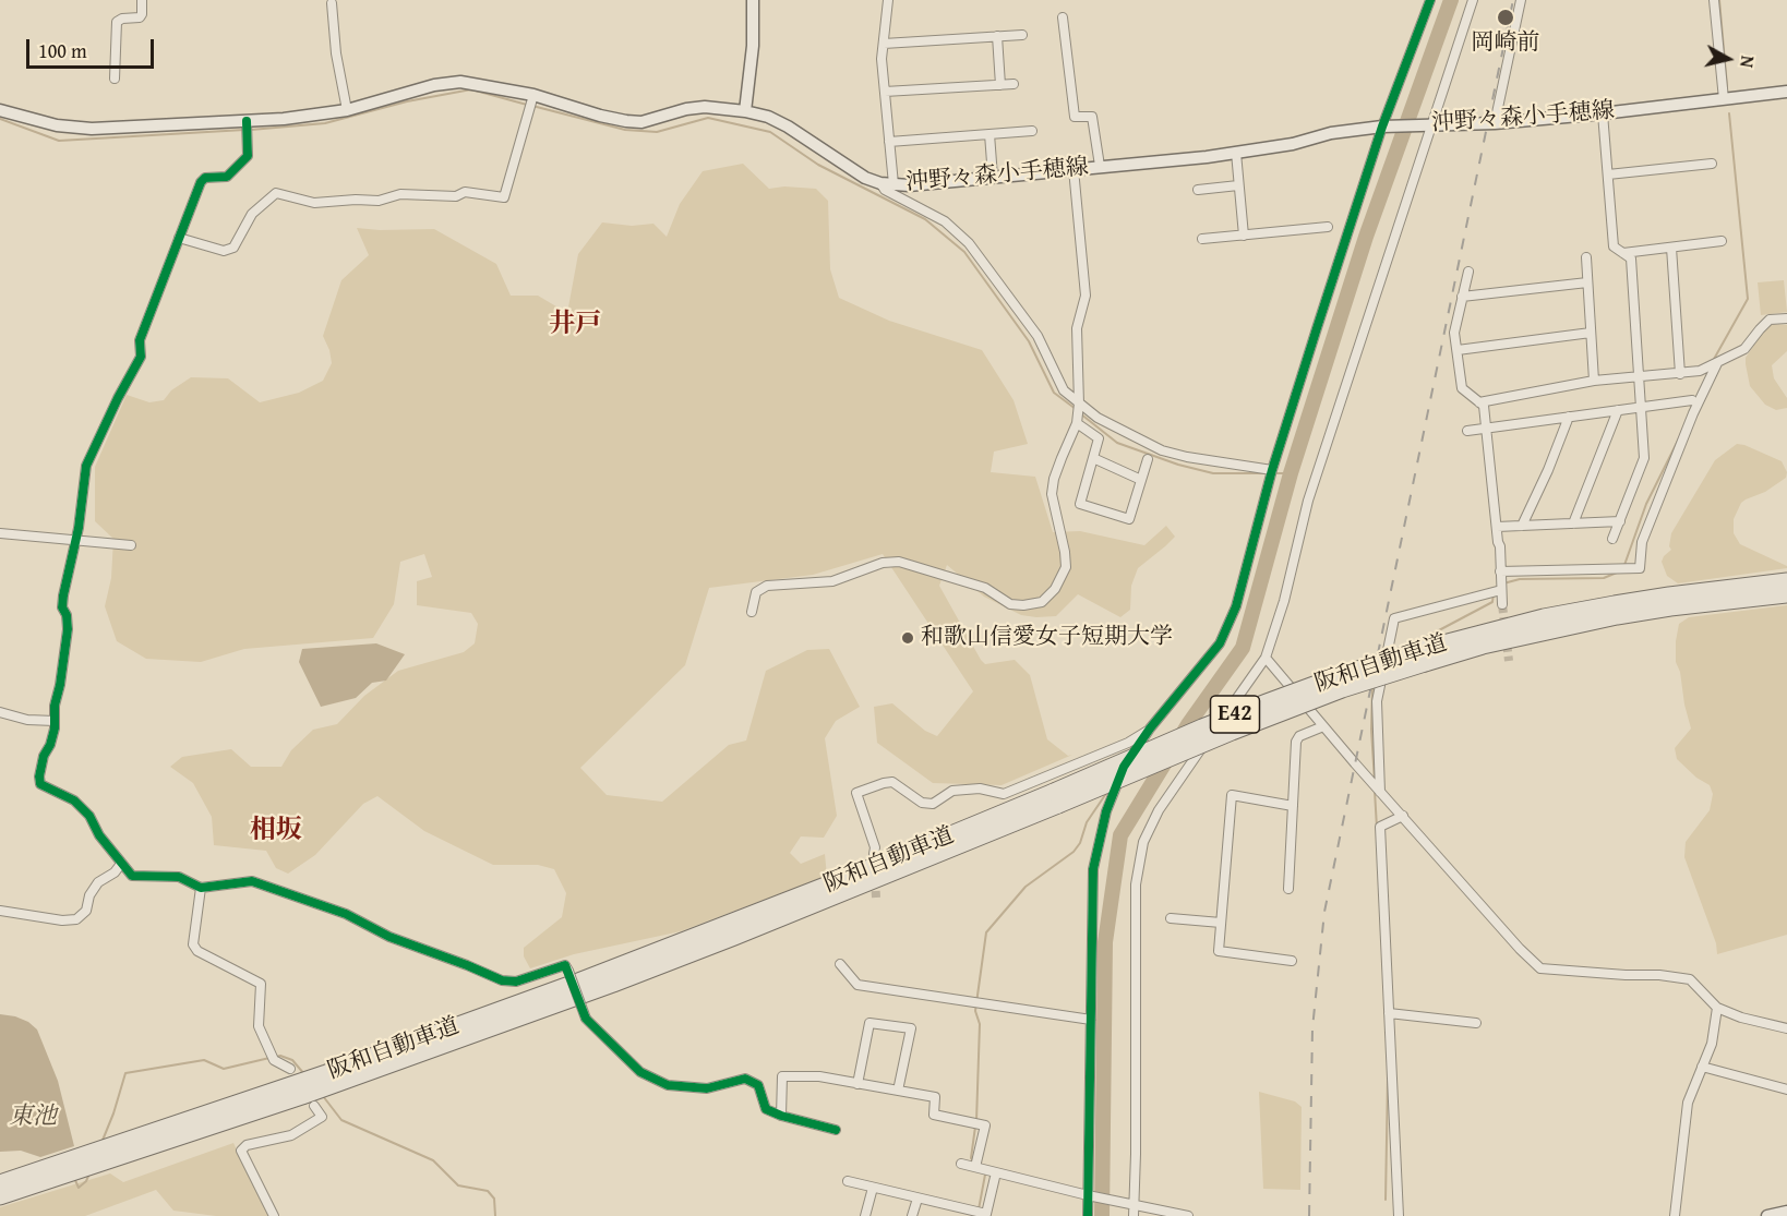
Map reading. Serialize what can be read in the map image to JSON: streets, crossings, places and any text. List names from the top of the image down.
{
  "streets": {
    "highway": ["阪和自動車道", "E42"],
    "main road": ["沖野々森小手穂線"]
  },
  "districts": ["井戸", "相坂"],
  "water": ["東池"],
  "places": ["岡崎前", "和歌山信愛女子短期大学"],
  "scale_bar": "100 m",
  "north": "right"
}
